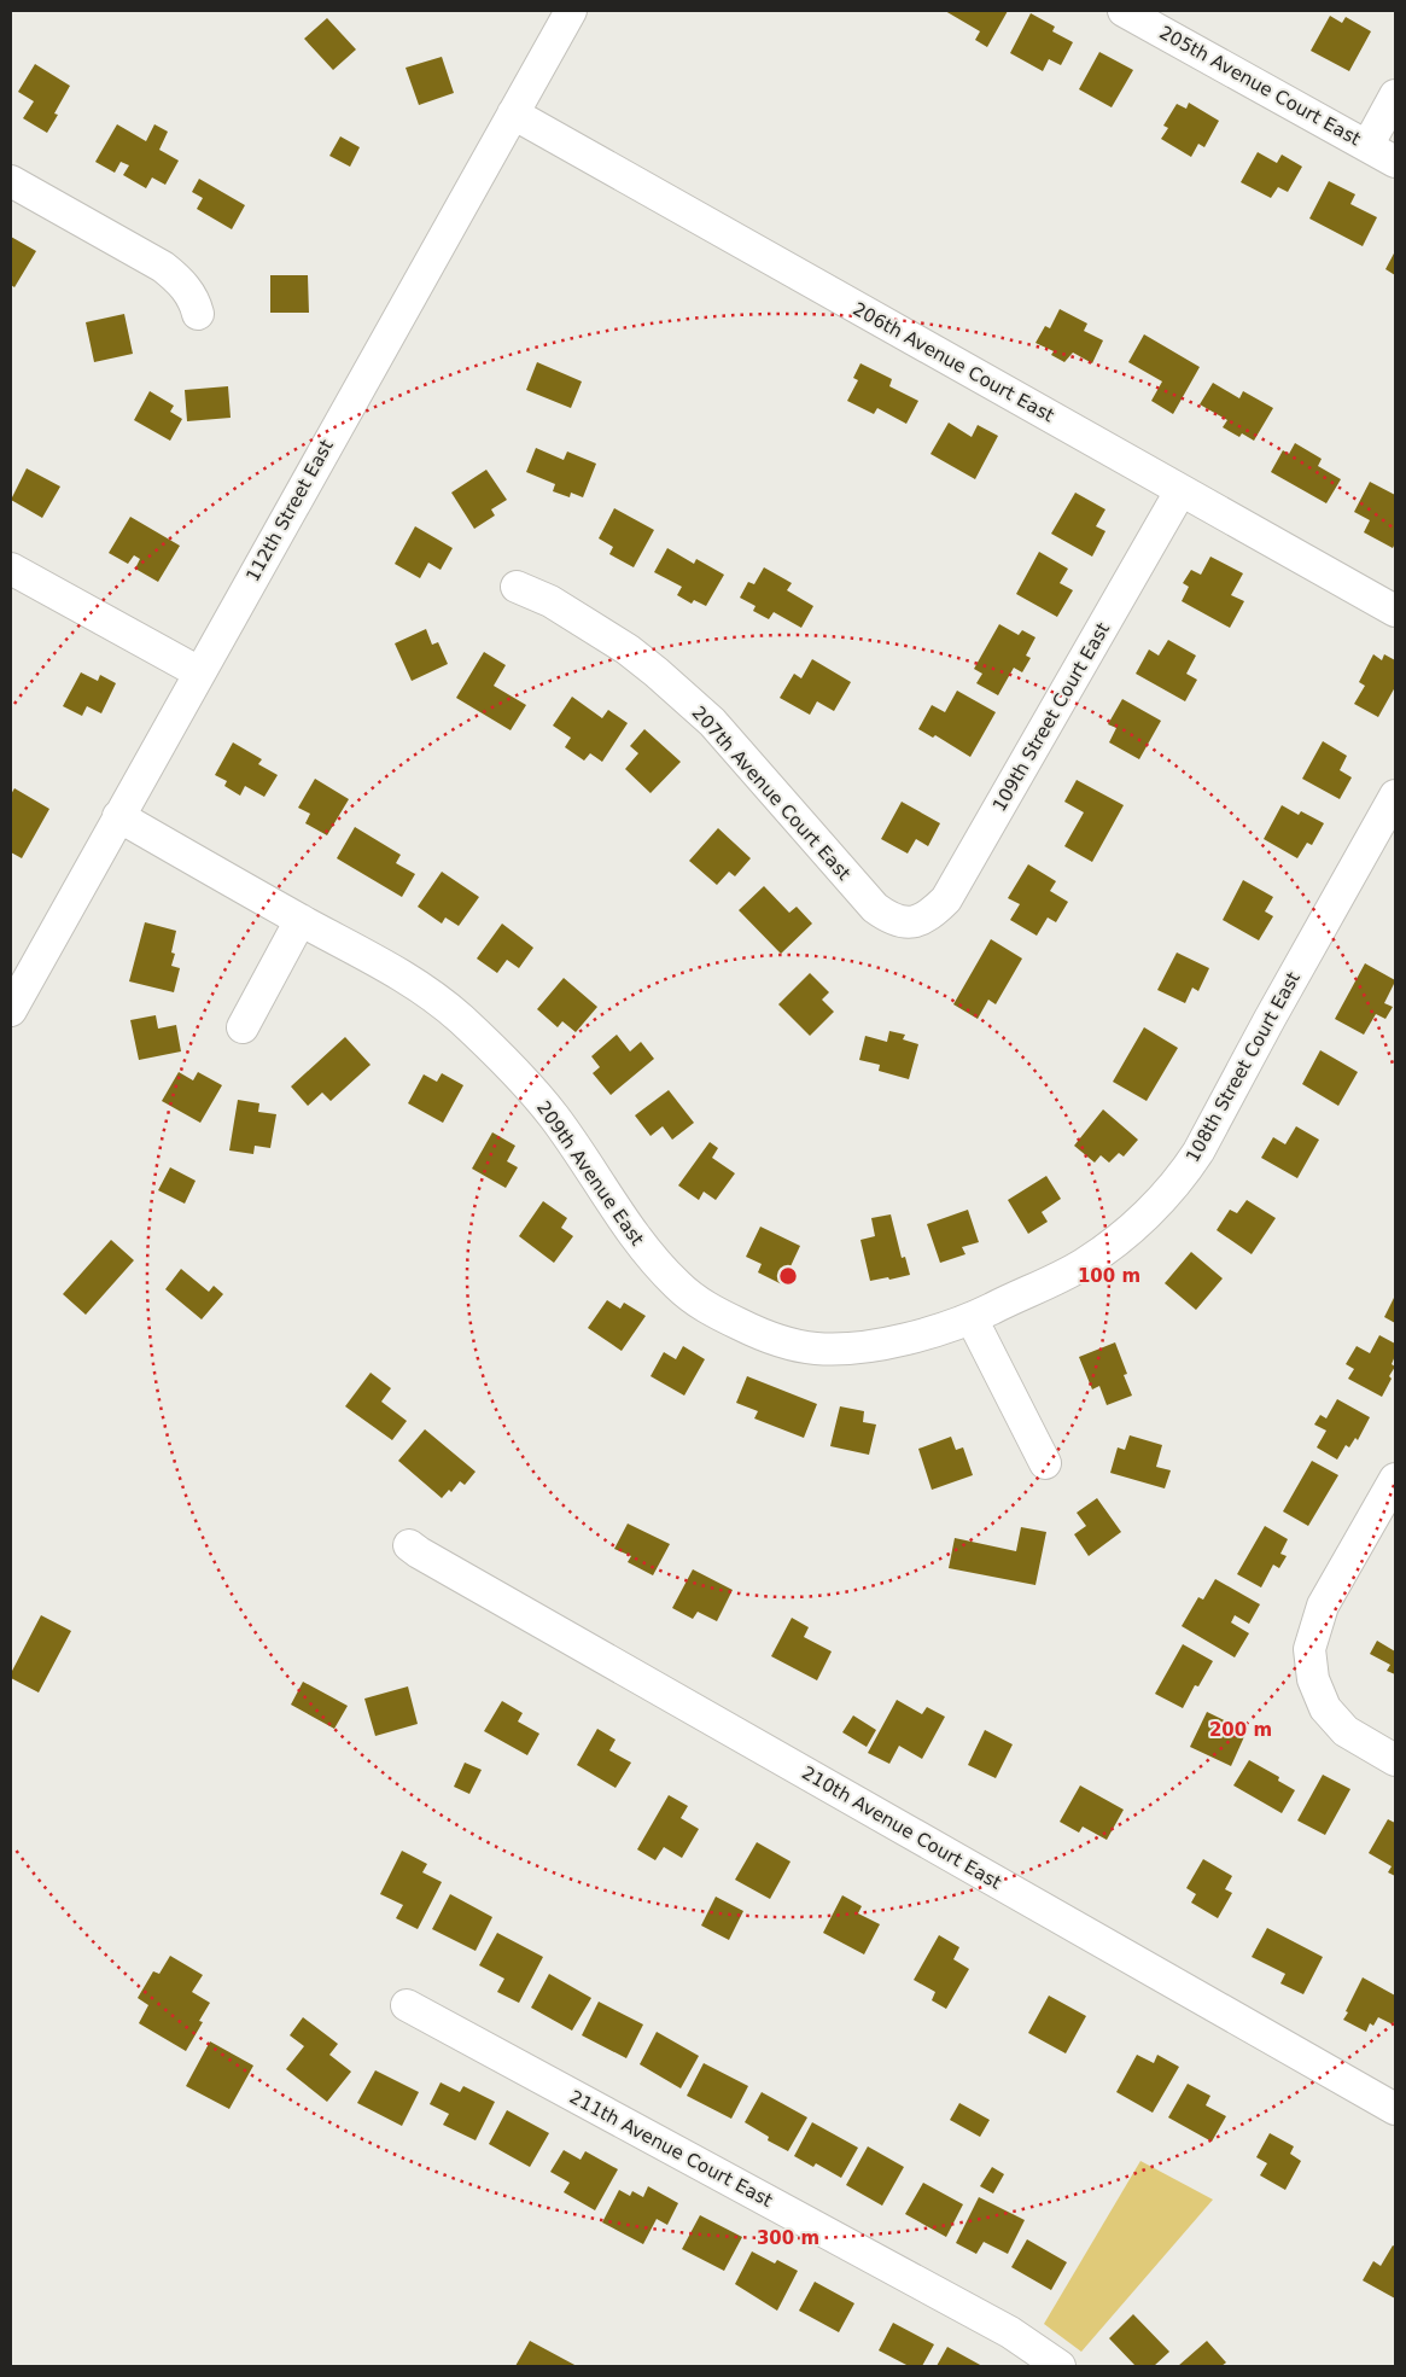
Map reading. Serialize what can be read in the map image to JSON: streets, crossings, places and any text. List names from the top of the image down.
{
  "streets": {
    "street": [
      "205th Avenue Court East",
      "206th Avenue Court East",
      "112th Street East",
      "109th Street Court East",
      "207th Avenue Court East",
      "108th Street Court East",
      "209th Avenue East",
      "210th Avenue Court East",
      "211th Avenue Court East"
    ]
  },
  "crossings": [
    ["206th Avenue Court East", "112th Street East"],
    ["206th Avenue Court East", "109th Street Court East"],
    ["112th Street East", "209th Avenue East"],
    ["109th Street Court East", "207th Avenue Court East"],
    ["108th Street Court East", "209th Avenue East"]
  ],
  "rings": ["100 m", "200 m", "300 m"]
}
